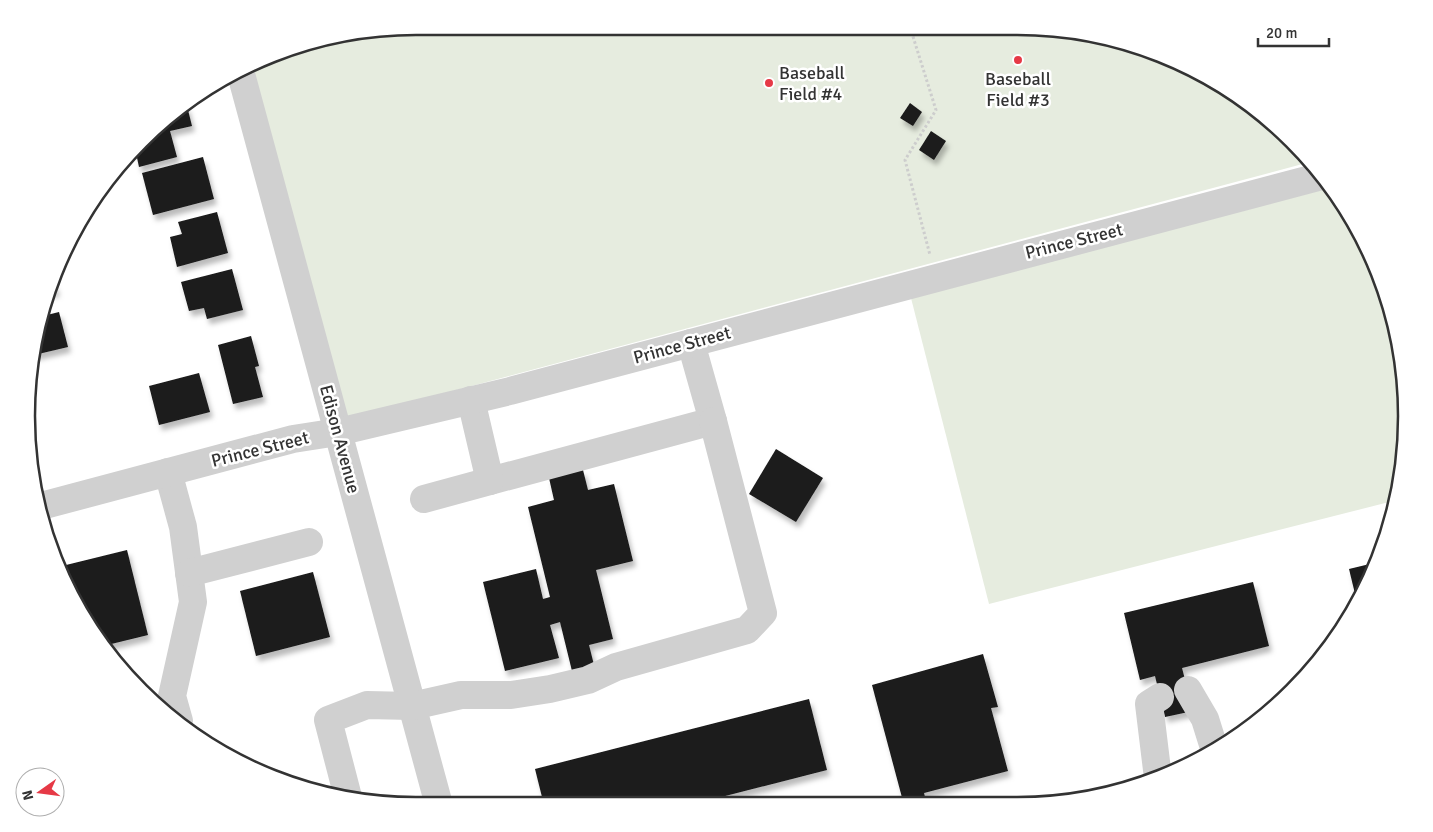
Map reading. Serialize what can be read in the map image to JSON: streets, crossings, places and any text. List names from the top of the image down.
{
  "streets": {
    "street": ["Prince Street", "Edison Avenue"]
  },
  "crossings": [
    ["Prince Street", "Edison Avenue"]
  ],
  "places": ["Baseball Field #3", "Baseball Field #4"],
  "scale_bar": "20 m",
  "north": "left"
}
